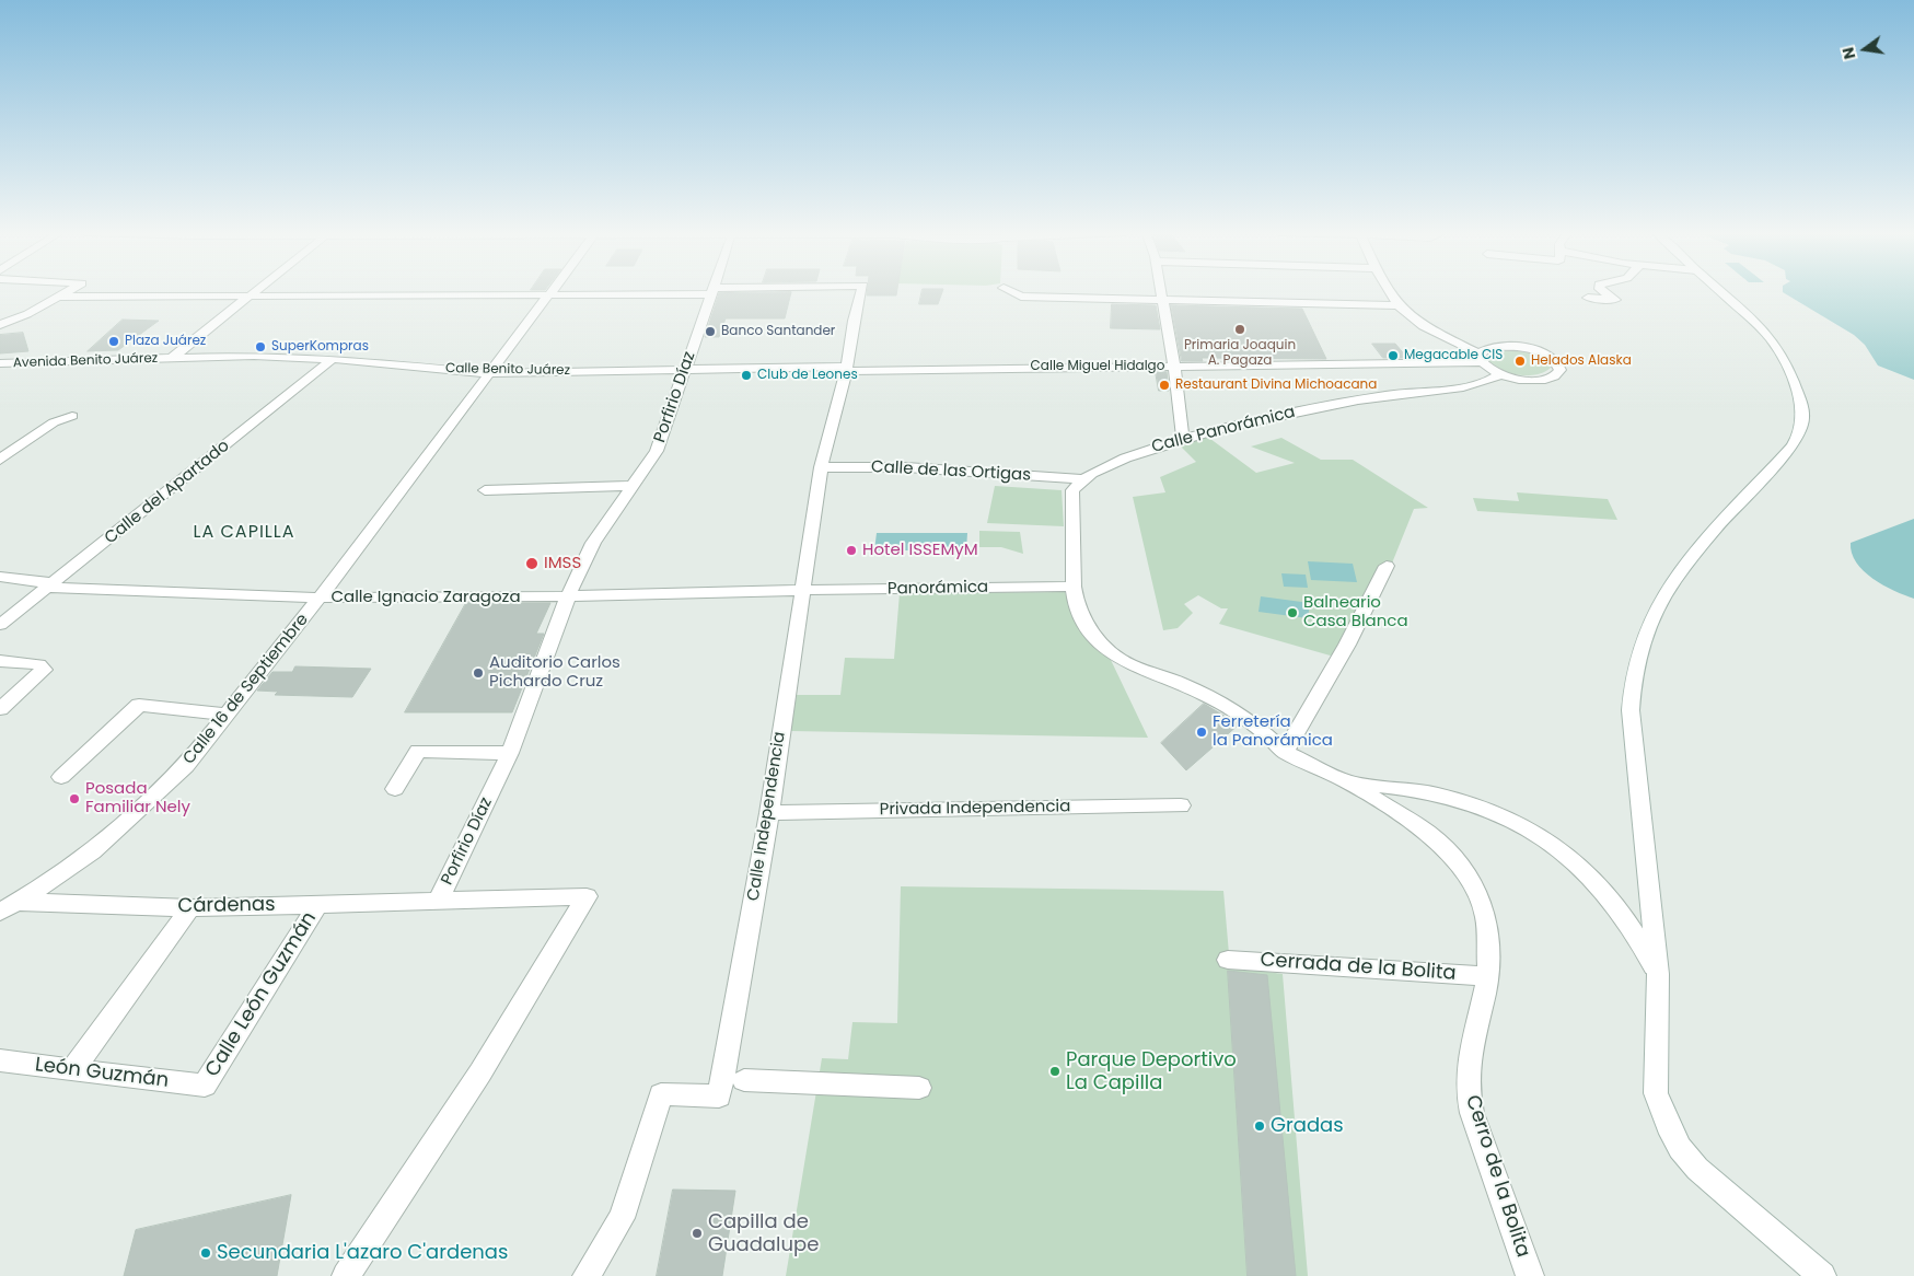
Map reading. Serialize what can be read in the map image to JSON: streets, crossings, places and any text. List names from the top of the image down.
{
  "streets": {
    "street": [
      "Avenida Benito Juárez",
      "Calle Miguel Hidalgo",
      "Calle Benito Juárez",
      "Porfirio Díaz",
      "Calle Panorámica",
      "Calle de las Ortigas",
      "Calle del Apartado",
      "Panorámica",
      "Calle Ignacio Zaragoza",
      "Calle 16 de Septiembre",
      "Privada Independencia",
      "Calle Independencia",
      "Cárdenas",
      "Cerrada de la Bolita",
      "Calle León Guzmán",
      "León Guzmán",
      "Cerro de la Bolita"
    ]
  },
  "crossings": [
    ["Avenida Benito Juárez", "Calle Benito Juárez"],
    ["Calle Miguel Hidalgo", "Calle Benito Juárez"],
    ["Calle Miguel Hidalgo", "Calle Panorámica"],
    ["Calle Miguel Hidalgo", "Calle Independencia"],
    ["Calle Benito Juárez", "Porfirio Díaz"],
    ["Calle Benito Juárez", "Calle del Apartado"],
    ["Calle Benito Juárez", "Calle 16 de Septiembre"],
    ["Calle Benito Juárez", "Calle Independencia"],
    ["Porfirio Díaz", "Calle Ignacio Zaragoza"],
    ["Porfirio Díaz", "Cárdenas"],
    ["Calle Panorámica", "Calle de las Ortigas"],
    ["Calle de las Ortigas", "Calle Independencia"],
    ["Calle del Apartado", "Calle Ignacio Zaragoza"],
    ["Panorámica", "Calle Ignacio Zaragoza"],
    ["Panorámica", "Calle Independencia"],
    ["Calle Ignacio Zaragoza", "Calle 16 de Septiembre"],
    ["Calle Ignacio Zaragoza", "Calle Independencia"],
    ["Calle 16 de Septiembre", "Cárdenas"],
    ["Privada Independencia", "Calle Independencia"],
    ["Cárdenas", "Calle León Guzmán"],
    ["Cerrada de la Bolita", "Cerro de la Bolita"],
    ["Calle León Guzmán", "León Guzmán"]
  ],
  "districts": ["LA CAPILLA"],
  "places": [
    "Primaria Joaquin A. Pagaza",
    "Banco Santander",
    "Plaza Juárez",
    "SuperKompras",
    "Megacable CIS",
    "Helados Alaska",
    "Club de Leones",
    "Restaurant Divina Michoacana",
    "Hotel ISSEMyM",
    "IMSS",
    "Balneario Casa Blanca",
    "Auditorio Carlos Pichardo Cruz",
    "Ferretería la Panorámica",
    "Posada Familiar Nely",
    "Parque Deportivo La Capilla",
    "Gradas",
    "Capilla de Guadalupe",
    "Secundaria L'azaro C'ardenas"
  ],
  "north": "left"
}
